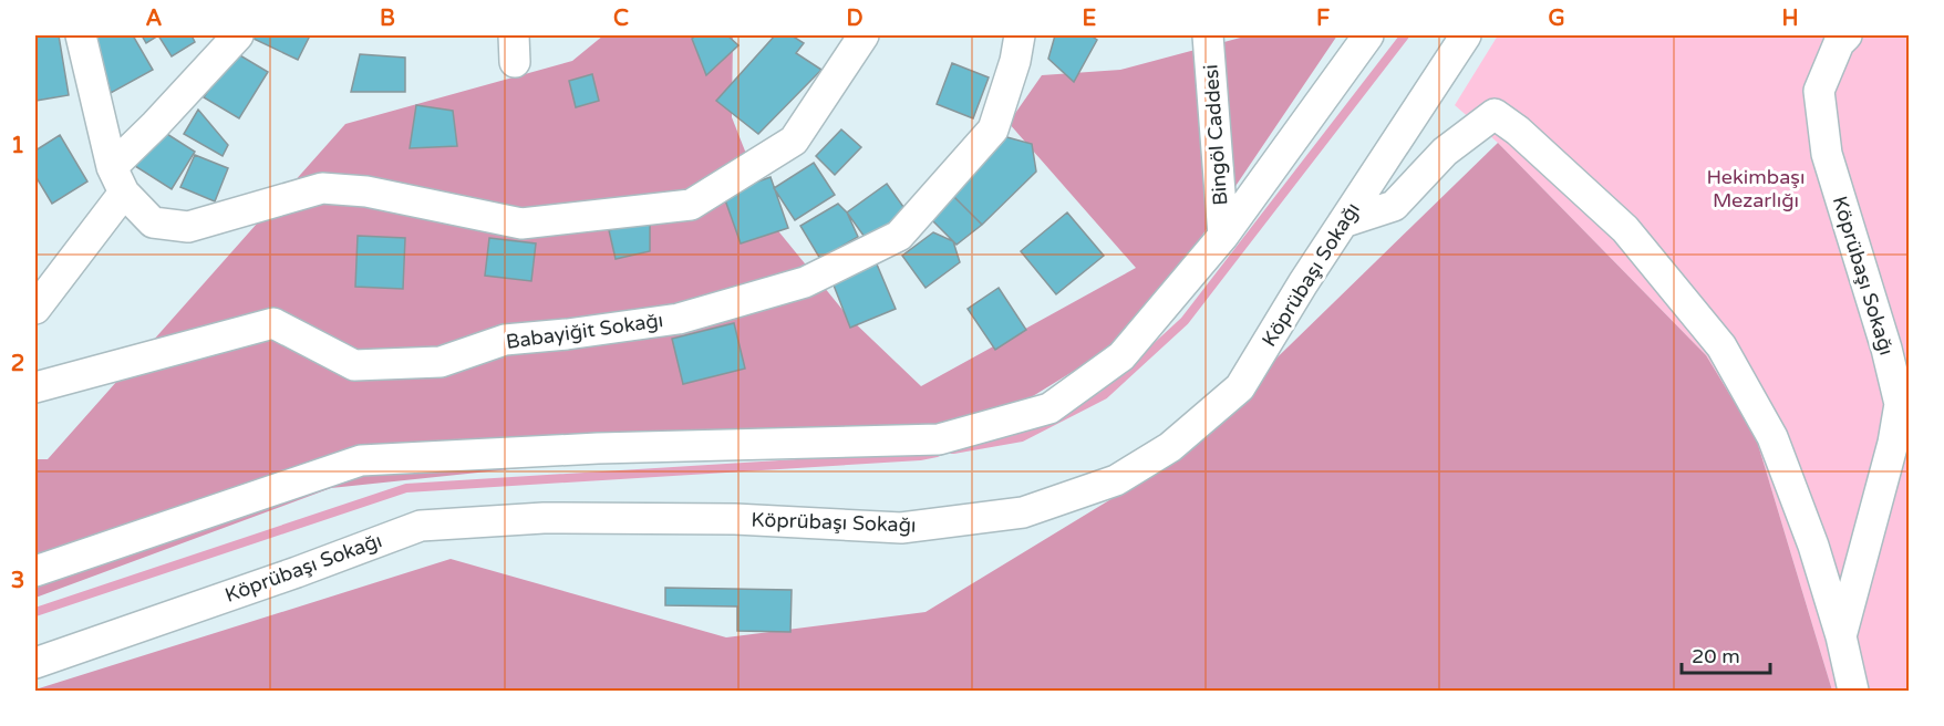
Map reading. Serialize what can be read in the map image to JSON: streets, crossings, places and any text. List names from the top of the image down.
{
  "streets": {
    "street": ["Bingöl Caddesi", "Köprübaşı Sokağı", "Babayiğit Sokağı"]
  },
  "parks": ["Hekimbaşı Mezarlığı"],
  "scale_bar": "20 m",
  "grid": {
    "columns": [
      "A",
      "B",
      "C",
      "D",
      "E",
      "F",
      "G",
      "H"
    ],
    "rows": ["1", "2", "3"]
  }
}
